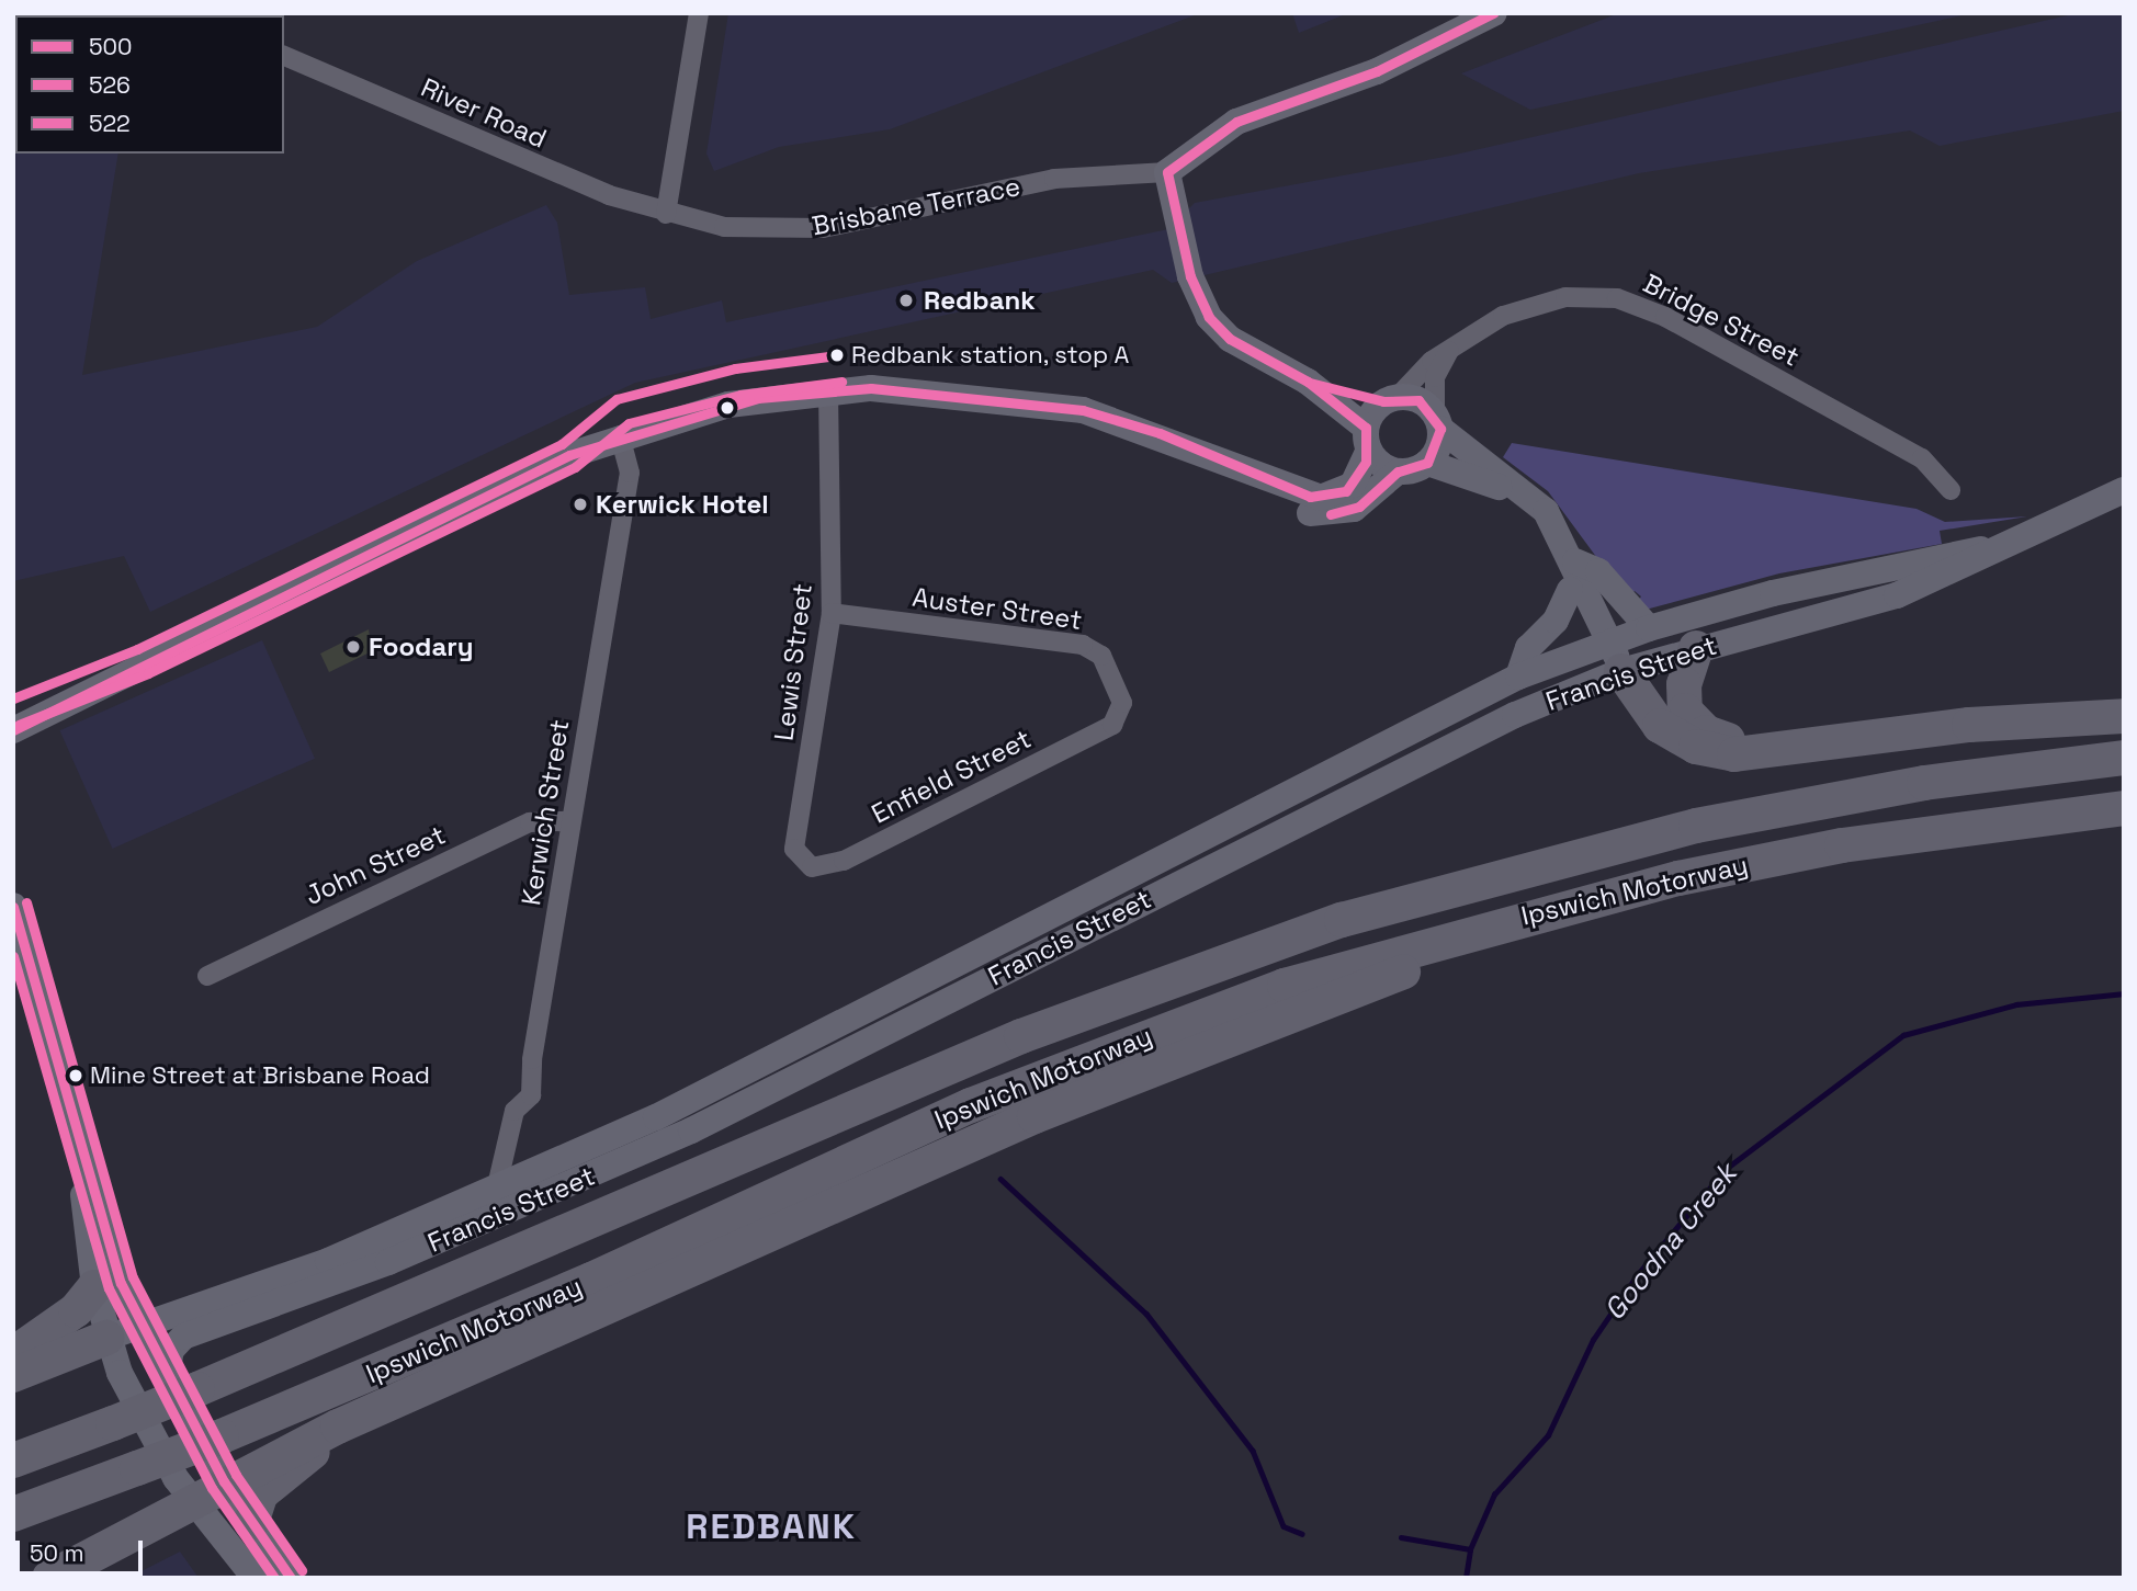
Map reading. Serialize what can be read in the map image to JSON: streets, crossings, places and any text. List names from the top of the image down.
{
  "streets": {
    "highway": ["Ipswich Motorway"],
    "main road": ["Francis Street"],
    "street": [
      "River Road",
      "Brisbane Terrace",
      "Bridge Street",
      "Auster Street",
      "Lewis Street",
      "Enfield Street",
      "Kerwich Street",
      "John Street"
    ]
  },
  "crossings": [
    ["River Road", "Brisbane Terrace"],
    ["Auster Street", "Lewis Street"],
    ["Auster Street", "Enfield Street"],
    ["Lewis Street", "Enfield Street"],
    ["Francis Street", "Kerwich Street"],
    ["Kerwich Street", "John Street"]
  ],
  "districts": ["REDBANK"],
  "water": ["Goodna Creek"],
  "places": [
    "Redbank",
    "Redbank station, stop A",
    "Kerwick Hotel",
    "Foodary",
    "Mine Street at Brisbane Road"
  ],
  "lines": ["transit line 500", "transit line 522", "transit line 526"],
  "legend": ["500", "526", "522"],
  "scale_bar": "50 m"
}
